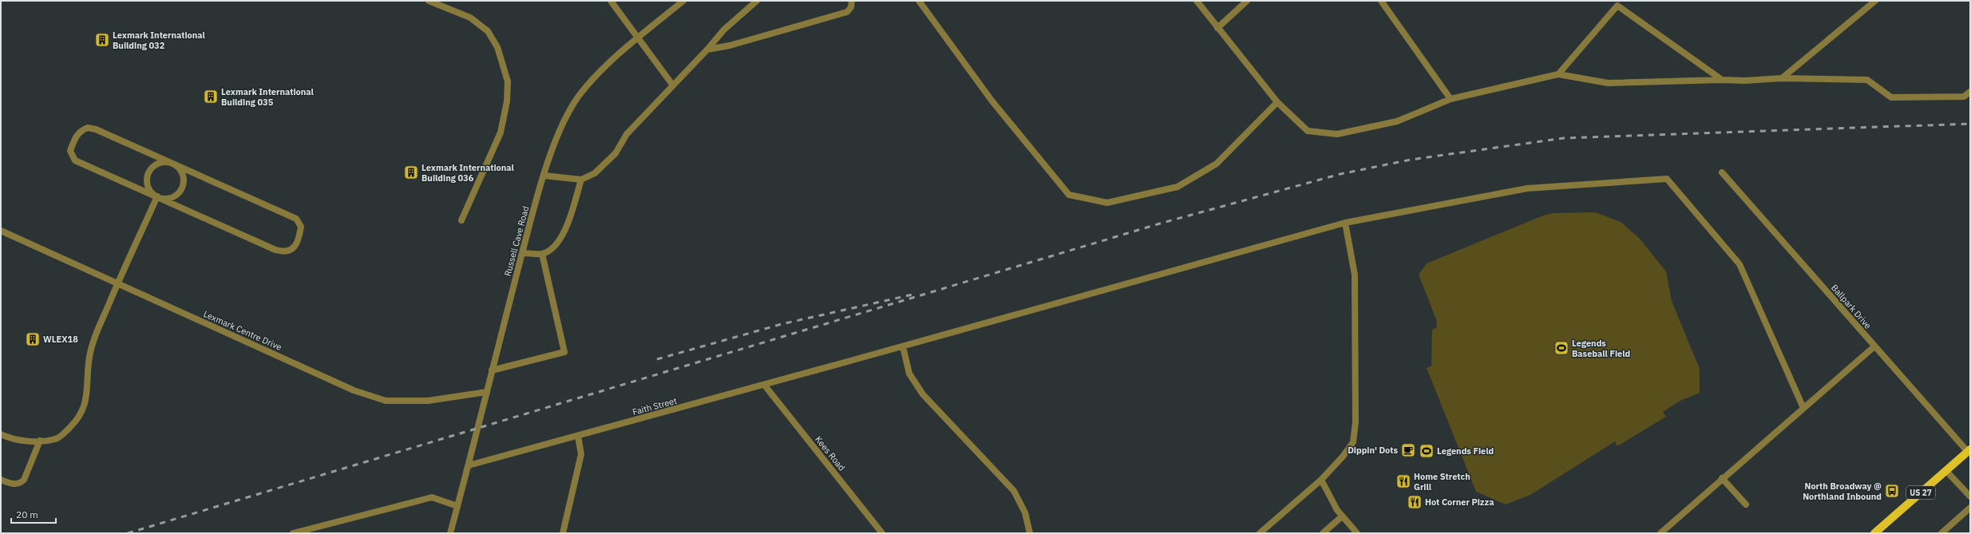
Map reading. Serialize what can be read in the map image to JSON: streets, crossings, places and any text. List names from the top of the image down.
{
  "streets": {
    "main road": ["US 27"],
    "street": [
      "Russell Cave Road",
      "Ballpark Drive",
      "Lexmark Centre Drive",
      "Faith Street",
      "Kees Road"
    ]
  },
  "crossings": [
    ["Russell Cave Road", "Lexmark Centre Drive"],
    ["Russell Cave Road", "Faith Street"],
    ["Ballpark Drive", "US 27"],
    ["Faith Street", "Kees Road"]
  ],
  "places": {
    "building": [
      "Lexmark International Building 032",
      "Lexmark International Building 035",
      "Lexmark International Building 036",
      "WLEX18"
    ],
    "sports": ["Legends Baseball Field", "Legends Field"],
    "cafe": ["Dippin' Dots"],
    "restaurant": ["Home Stretch Grill", "Hot Corner Pizza"],
    "bus stop": ["North Broadway @ Northland Inbound"]
  },
  "scale_bar": "20 m"
}
